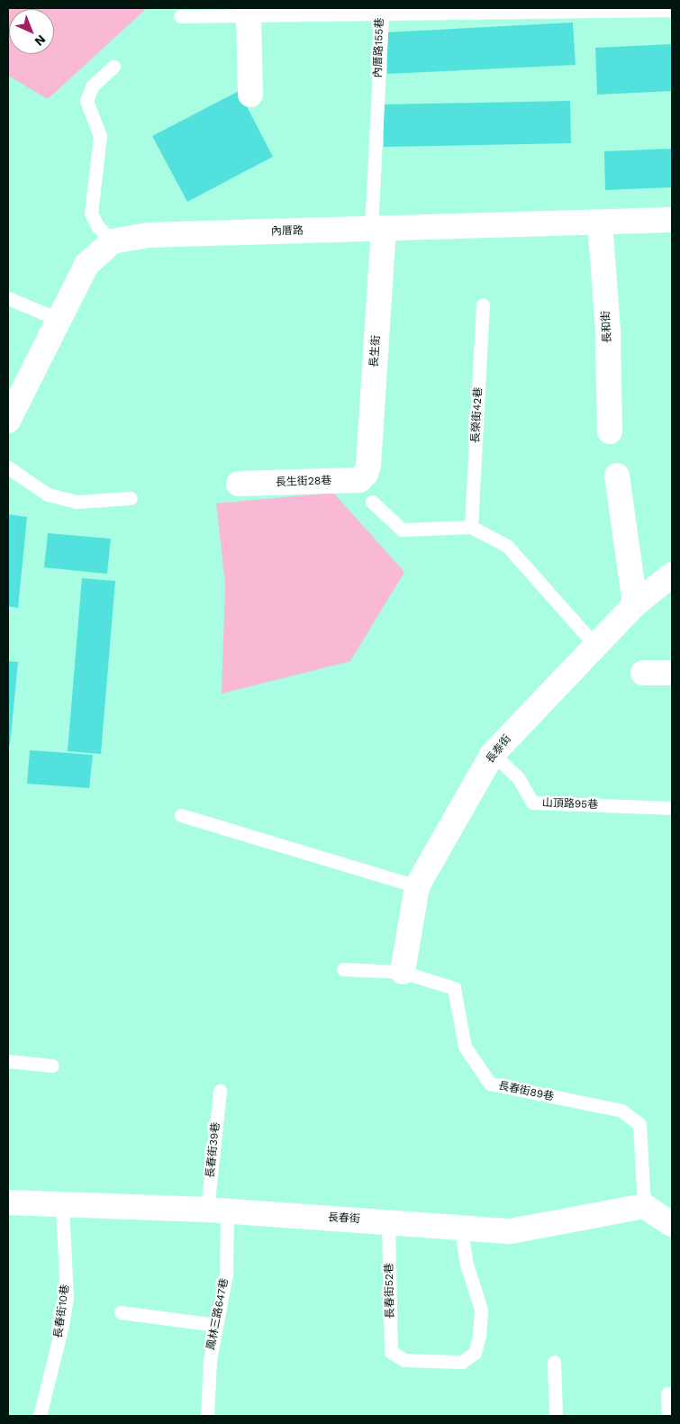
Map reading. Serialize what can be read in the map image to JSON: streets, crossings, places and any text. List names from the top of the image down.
{
  "streets": {
    "street": [
      "內厝路",
      "長和街",
      "長生街",
      "長生街28巷",
      "長泰街",
      "長春街"
    ],
    "lane": [
      "內厝路155巷",
      "長榮街42巷",
      "山頂路95巷",
      "長春街89巷",
      "長春街39巷",
      "長春街52巷",
      "長春街10巷",
      "鳳林三路647巷"
    ]
  },
  "crossings": [
    ["內厝路155巷", "內厝路"],
    ["內厝路155巷", "長生街"],
    ["內厝路", "長和街"],
    ["內厝路", "長生街"],
    ["長生街", "長生街28巷"],
    ["長泰街", "山頂路95巷"],
    ["長泰街", "長春街89巷"],
    ["長春街89巷", "長春街"],
    ["長春街39巷", "長春街"],
    ["長春街39巷", "鳳林三路647巷"],
    ["長春街", "長春街52巷"],
    ["長春街", "長春街10巷"],
    ["長春街", "鳳林三路647巷"]
  ],
  "north": "bottom right"
}
